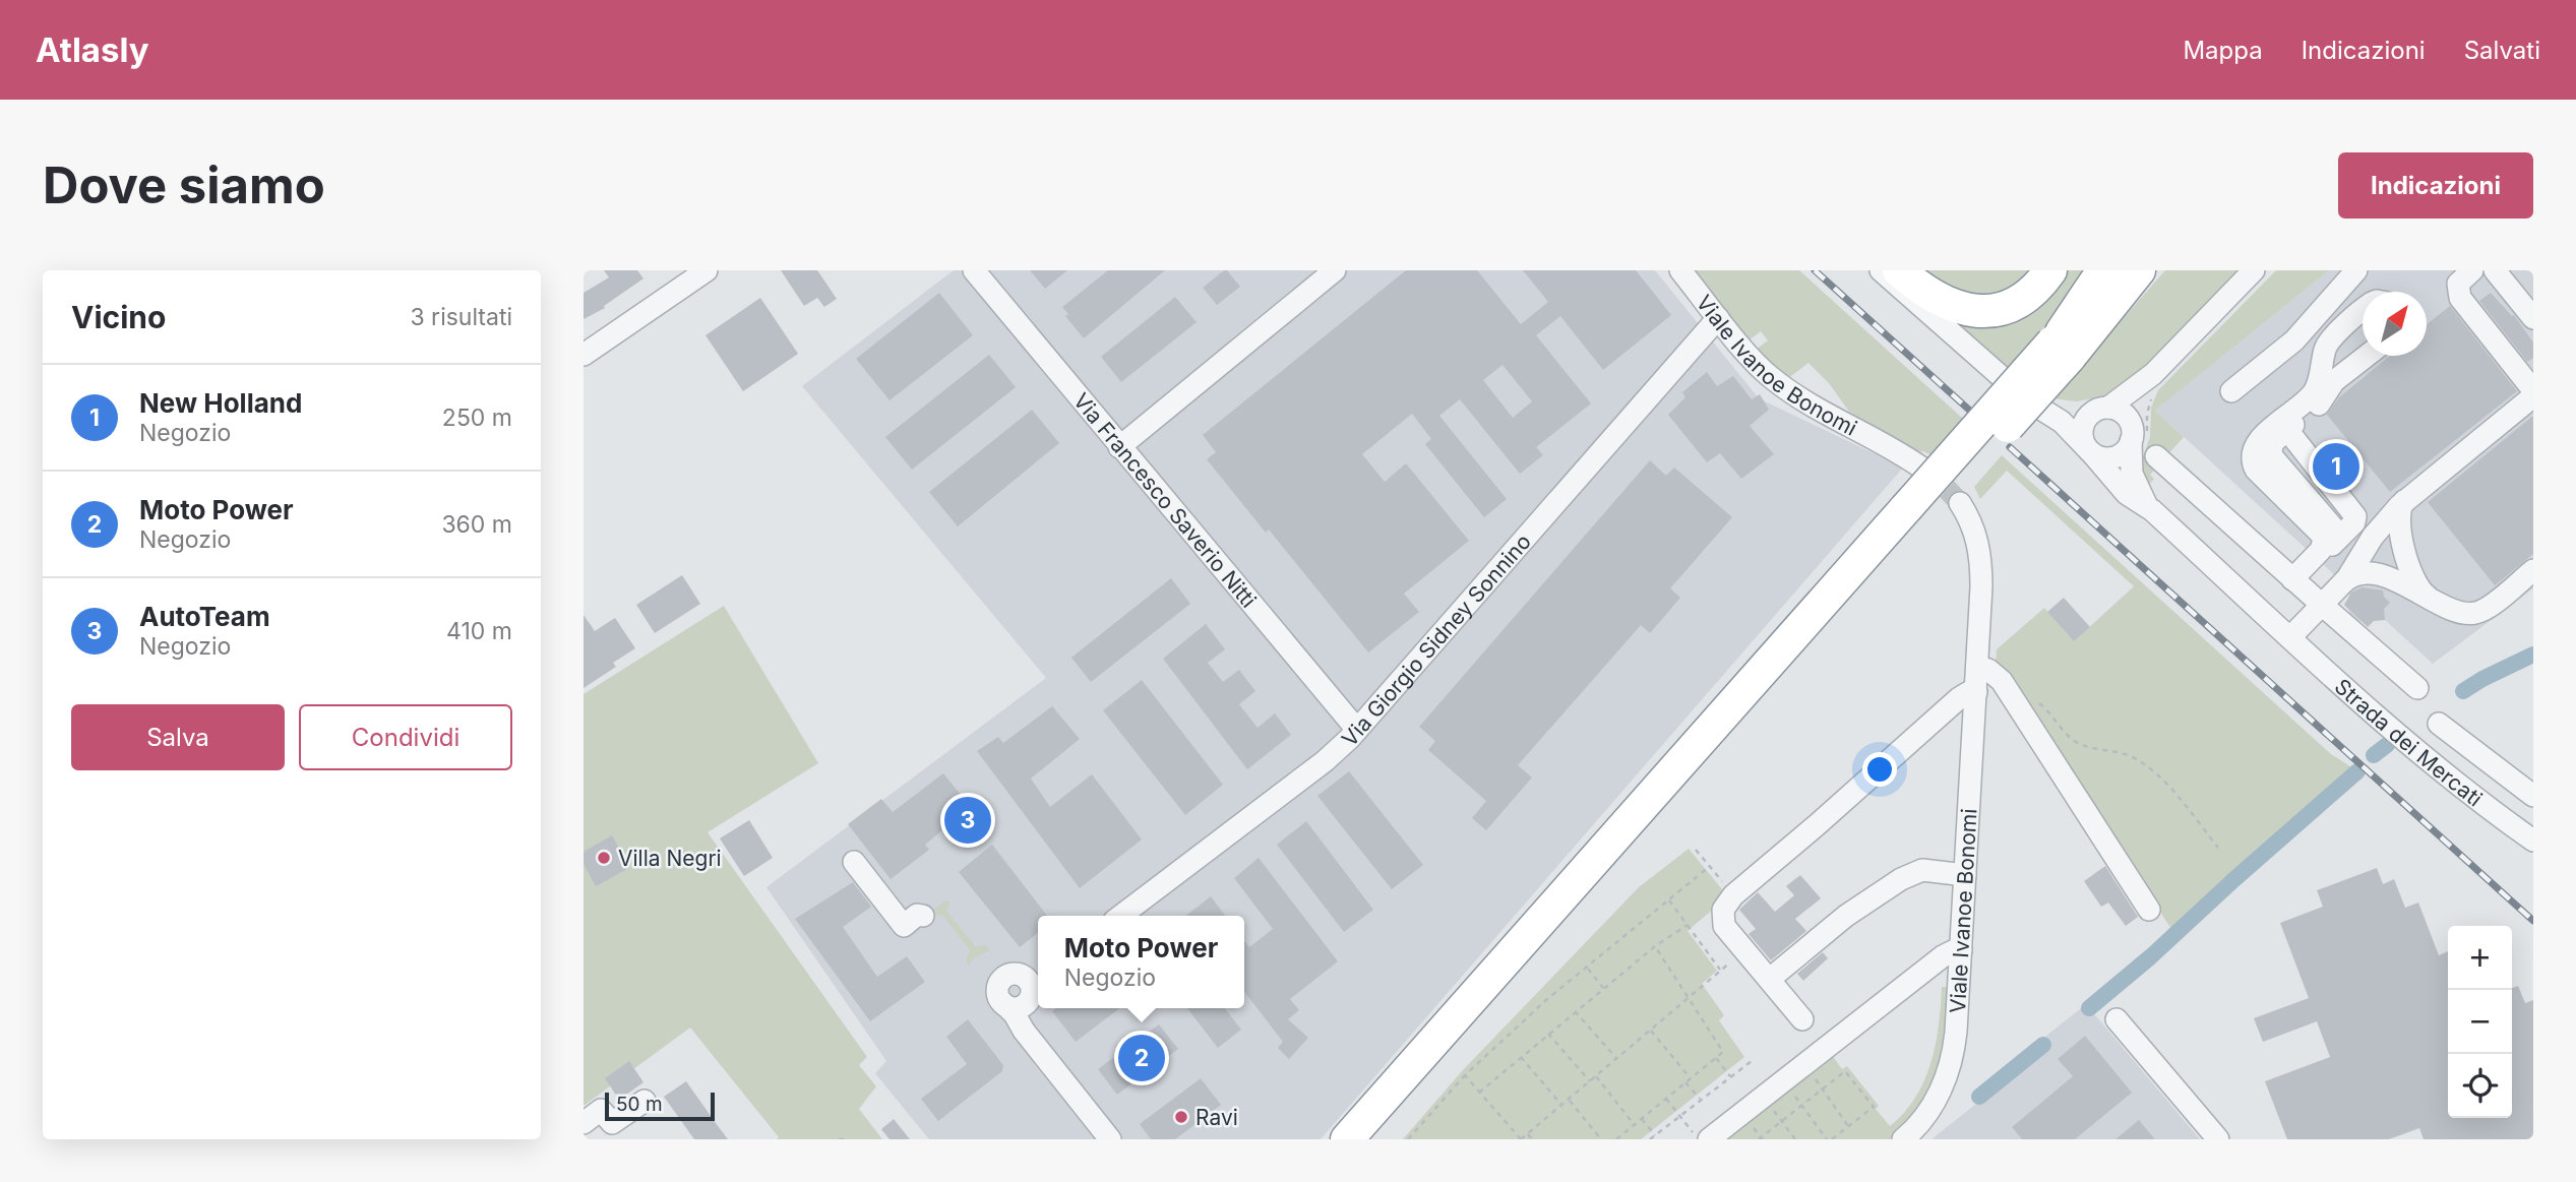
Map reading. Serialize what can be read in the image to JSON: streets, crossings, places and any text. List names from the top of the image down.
{
  "streets": {
    "street": [
      "Viale Ivanoe Bonomi",
      "Via Francesco Saverio Nitti",
      "Via Giorgio Sidney Sonnino",
      "Strada dei Mercati"
    ]
  },
  "crossings": [
    ["Viale Ivanoe Bonomi", "Via Giorgio Sidney Sonnino"],
    ["Via Francesco Saverio Nitti", "Via Giorgio Sidney Sonnino"]
  ],
  "places": ["Villa Negri", "Ravi"],
  "scale_bar": "50 m",
  "north": "top right",
  "page": {
    "header": "Atlasly",
    "nav": ["Mappa", "Indicazioni", "Salvati"],
    "buttons": [
      "Indicazioni",
      ["Salva", "Condividi"]
    ],
    "title": "Dove siamo",
    "heading": ["Vicino", "3 risultati"],
    "list": [
      {
        "mark": "1",
        "name": "New Holland",
        "note": "Negozio",
        "value": "250 m"
      },
      {
        "mark": "2",
        "name": "Moto Power",
        "note": "Negozio",
        "value": "360 m"
      },
      {
        "mark": "3",
        "name": "AutoTeam",
        "note": "Negozio",
        "value": "410 m"
      }
    ],
    "pins": ["1", "3", "2"],
    "popup": ["Moto Power", "Negozio"],
    "map_buttons": ["+", "−"],
    "scale": "50 m"
  }
}
